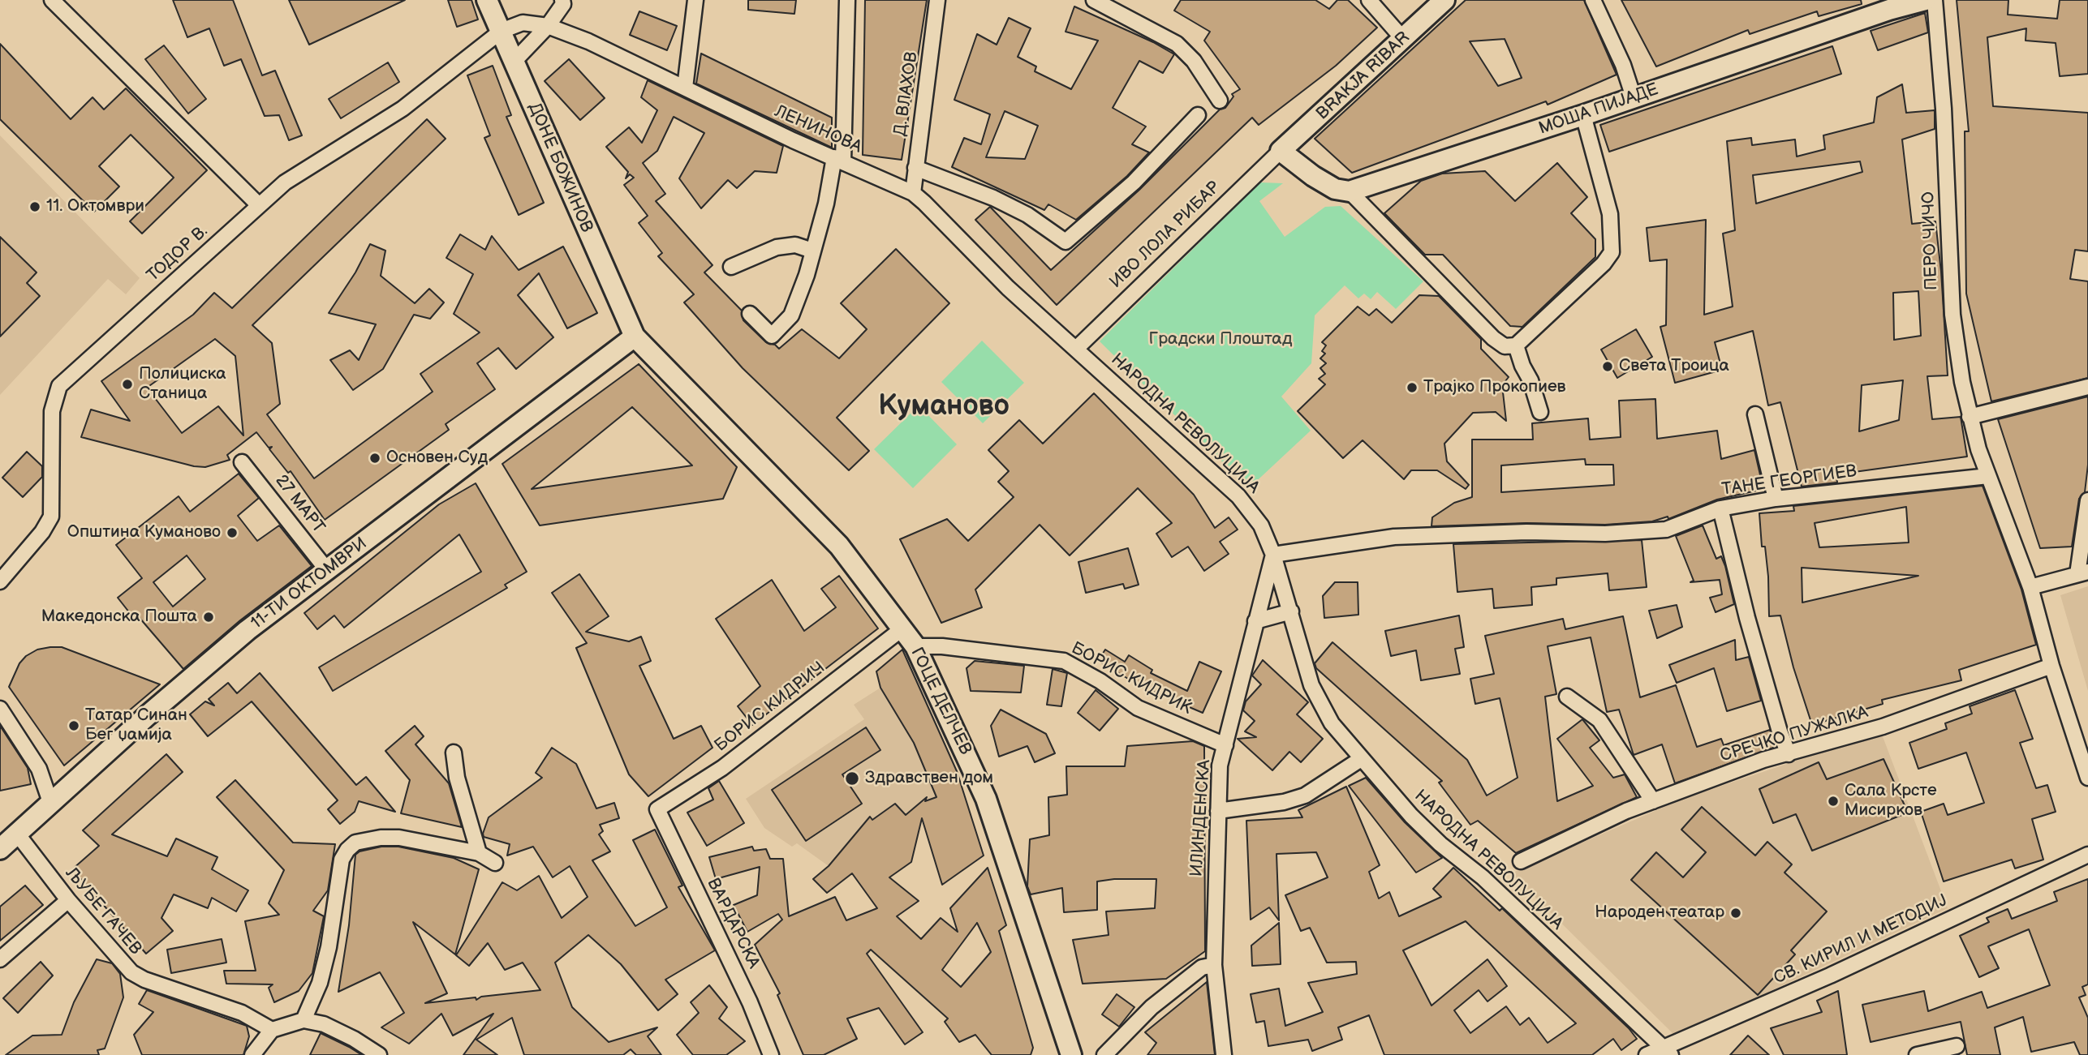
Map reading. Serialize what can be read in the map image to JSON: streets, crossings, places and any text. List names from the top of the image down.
{
  "streets": {
    "street": [
      "BRAKJA RIBAR",
      "Д. ВЛАХОВ",
      "МОША ПИЈАДЕ",
      "ЛЕНИНОВА",
      "ДОНЕ БОЖИНОВ",
      "ИВО ЛОЛА РИБАР",
      "ПЕРО ЧИЧО",
      "ТОДОР В.",
      "НАРОДНА РЕВОЛУЦИЈА",
      "ТАНЕ ГЕОРГИЕВ",
      "27 МАРТ",
      "11-ТИ ОКТОМВРИ",
      "БОРИС КИДРИЌ",
      "ГОЦЕ ДЕЛЧЕВ",
      "БОРИС КИДРИЧ",
      "СРЕЧКО ПУЖАЛКА",
      "ИЛИНДЕНСКА",
      "ЉУБЕ ГАЧЕВ",
      "ВАРДАРСКА",
      "СВ. КИРИЛ И МЕТОДИЈ"
    ]
  },
  "crossings": [
    ["BRAKJA RIBAR", "ИВО ЛОЛА РИБАР"],
    ["Д. ВЛАХОВ", "ЛЕНИНОВА"],
    ["ЛЕНИНОВА", "ДОНЕ БОЖИНОВ"],
    ["ЛЕНИНОВА", "ИВО ЛОЛА РИБАР"],
    ["ЛЕНИНОВА", "ТОДОР В."],
    ["ЛЕНИНОВА", "НАРОДНА РЕВОЛУЦИЈА"],
    ["ДОНЕ БОЖИНОВ", "ТОДОР В."],
    ["ДОНЕ БОЖИНОВ", "11-ТИ ОКТОМВРИ"],
    ["ДОНЕ БОЖИНОВ", "ГОЦЕ ДЕЛЧЕВ"],
    ["ИВО ЛОЛА РИБАР", "НАРОДНА РЕВОЛУЦИЈА"],
    ["ПЕРО ЧИЧО", "ТАНЕ ГЕОРГИЕВ"],
    ["НАРОДНА РЕВОЛУЦИЈА", "ТАНЕ ГЕОРГИЕВ"],
    ["НАРОДНА РЕВОЛУЦИЈА", "ИЛИНДЕНСКА"],
    ["НАРОДНА РЕВОЛУЦИЈА", "СВ. КИРИЛ И МЕТОДИЈ"],
    ["ТАНЕ ГЕОРГИЕВ", "ИЛИНДЕНСКА"],
    ["27 МАРТ", "11-ТИ ОКТОМВРИ"],
    ["11-ТИ ОКТОМВРИ", "ГОЦЕ ДЕЛЧЕВ"],
    ["11-ТИ ОКТОМВРИ", "ЉУБЕ ГАЧЕВ"],
    ["БОРИС КИДРИЌ", "ГОЦЕ ДЕЛЧЕВ"],
    ["БОРИС КИДРИЌ", "ИЛИНДЕНСКА"],
    ["ГОЦЕ ДЕЛЧЕВ", "БОРИС КИДРИЧ"],
    ["БОРИС КИДРИЧ", "ВАРДАРСКА"]
  ],
  "districts": ["Куманово"],
  "parks": ["Градски Плоштад"],
  "places": [
    "11. Октомври",
    "Света Троица",
    "Полициска Станица",
    "Трајко Прокопиев",
    "Основен Суд",
    "Општина Куманово",
    "Македонска Пошта",
    "Татар Синан Бег џамија",
    "Здравствен дом",
    "Сала Крсте Мисирков",
    "Народен театар"
  ]
}
